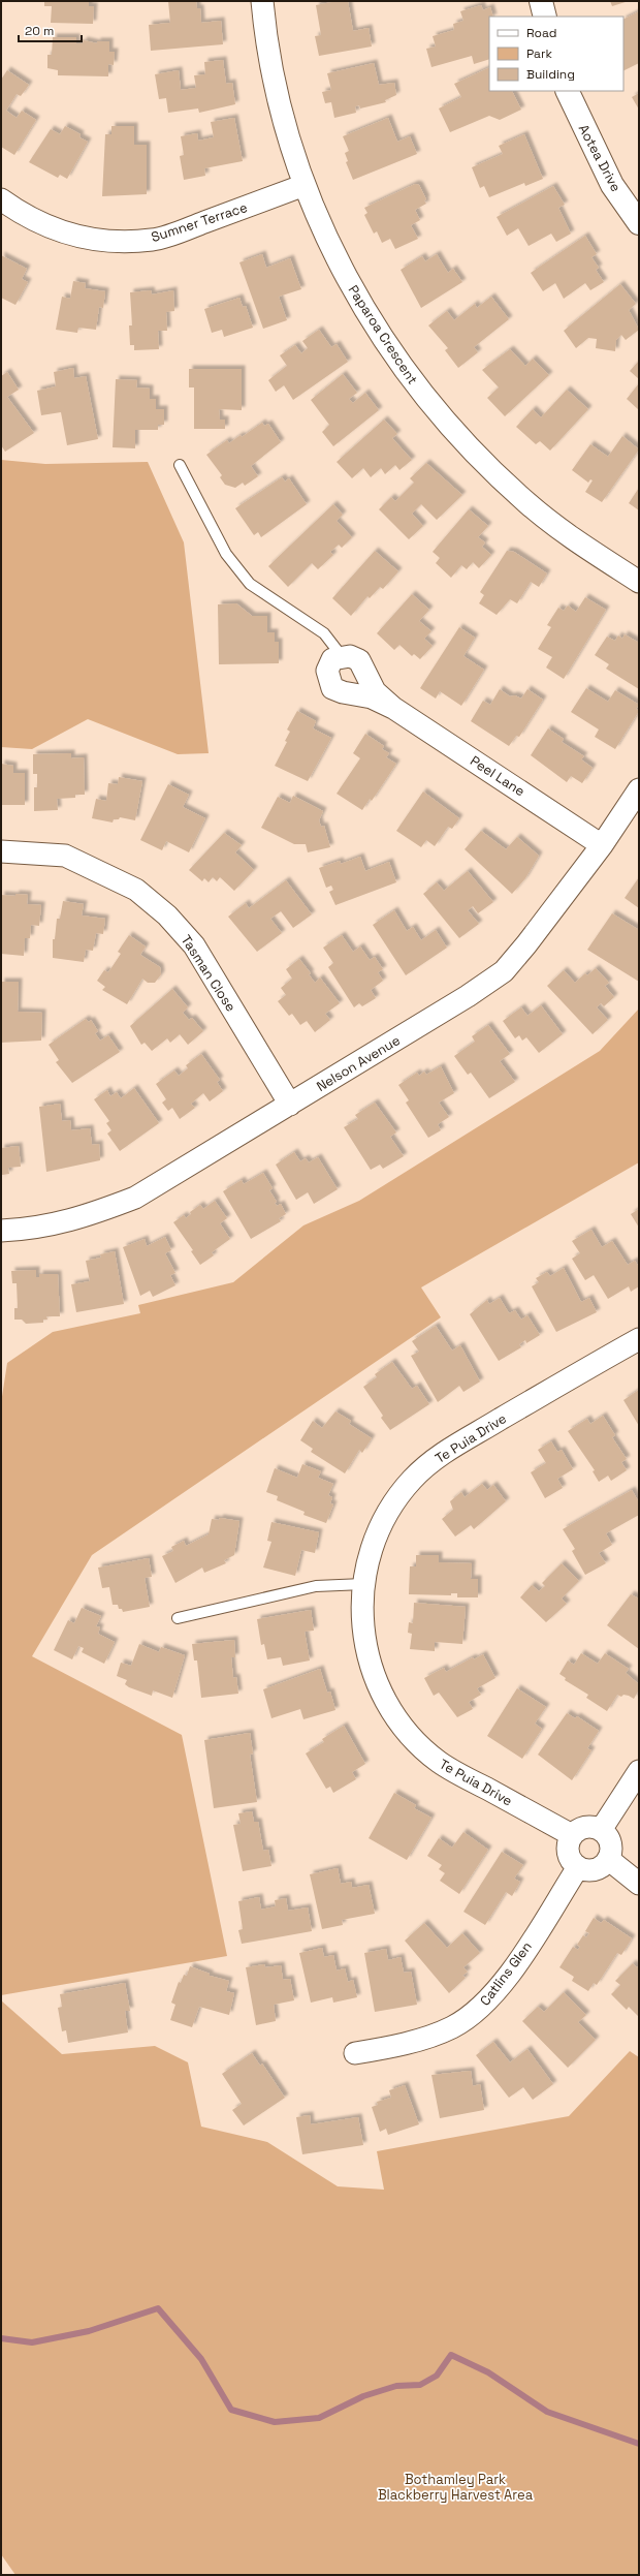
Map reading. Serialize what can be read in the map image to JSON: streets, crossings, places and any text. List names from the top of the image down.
{
  "streets": {
    "street": [
      "Aotea Drive",
      "Sumner Terrace",
      "Paparoa Crescent",
      "Peel Lane",
      "Tasman Close",
      "Nelson Avenue",
      "Te Puia Drive",
      "Catlins Glen"
    ]
  },
  "crossings": [
    ["Sumner Terrace", "Paparoa Crescent"],
    ["Peel Lane", "Nelson Avenue"],
    ["Tasman Close", "Nelson Avenue"],
    ["Te Puia Drive", "Catlins Glen"]
  ],
  "parks": ["Bothamley Park Blackberry Harvest Area"],
  "legend": ["Road", "Park", "Building"],
  "scale_bar": "20 m"
}
